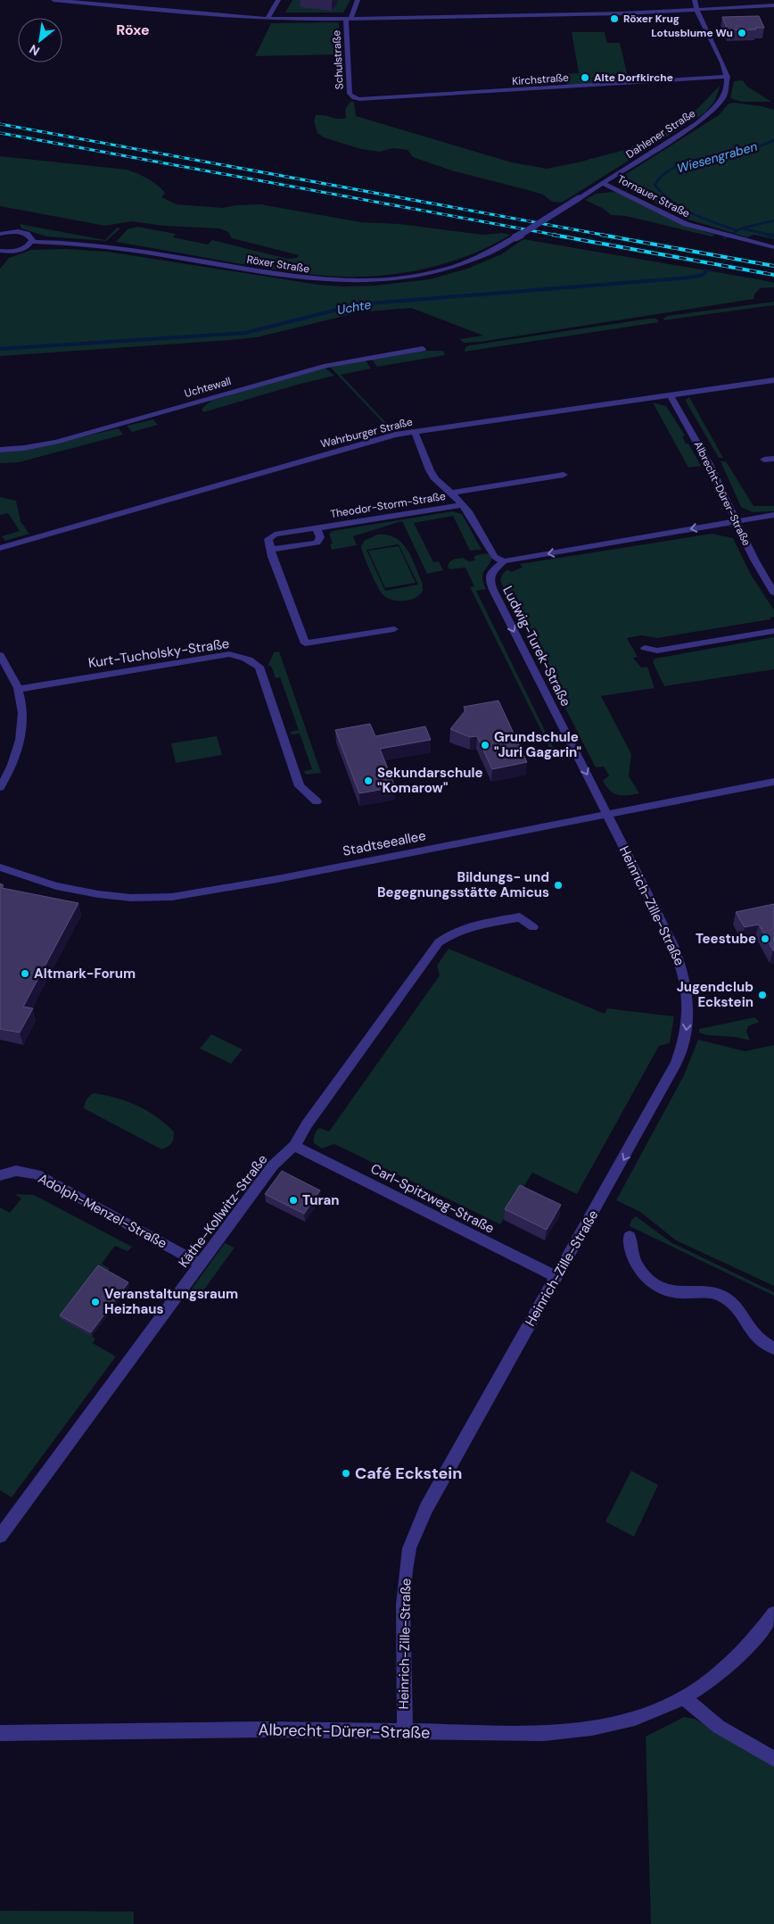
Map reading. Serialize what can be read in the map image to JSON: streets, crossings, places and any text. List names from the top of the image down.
{
  "streets": {
    "street": [
      "Schulstraße",
      "Kirchstraße",
      "Dahlener Straße",
      "Tornauer Straße",
      "Röxer Straße",
      "Uchtewall",
      "Wahrburger Straße",
      "Albrecht-Dürer-Straße",
      "Theodor-Storm-Straße",
      "Ludwig-Turek-Straße",
      "Kurt-Tucholsky-Straße",
      "Stadtseeallee",
      "Heinrich-Zille-Straße",
      "Carl-Spitzweg-Straße",
      "Adolph-Menzel-Straße",
      "Käthe-Kollwitz-Straße"
    ]
  },
  "crossings": [
    ["Schulstraße", "Kirchstraße"],
    ["Kirchstraße", "Dahlener Straße"],
    ["Dahlener Straße", "Tornauer Straße"],
    ["Dahlener Straße", "Röxer Straße"],
    ["Wahrburger Straße", "Albrecht-Dürer-Straße"],
    ["Albrecht-Dürer-Straße", "Heinrich-Zille-Straße"],
    ["Ludwig-Turek-Straße", "Stadtseeallee"],
    ["Ludwig-Turek-Straße", "Heinrich-Zille-Straße"],
    ["Stadtseeallee", "Heinrich-Zille-Straße"],
    ["Heinrich-Zille-Straße", "Carl-Spitzweg-Straße"],
    ["Carl-Spitzweg-Straße", "Käthe-Kollwitz-Straße"],
    ["Adolph-Menzel-Straße", "Käthe-Kollwitz-Straße"]
  ],
  "one_way": ["Ludwig-Turek-Straße", "Heinrich-Zille-Straße"],
  "districts": ["Röxe"],
  "water": ["Wiesengraben", "Uchte"],
  "places": [
    "Röxer Krug",
    "Lotusblume Wu",
    "Alte Dorfkirche",
    "Grundschule \"Juri Gagarin\"",
    "Sekundarschule \"Komarow\"",
    "Bildungs- und Begegnungsstätte Amicus",
    "Teestube",
    "Altmark-Forum",
    "Jugendclub Eckstein",
    "Turan",
    "Veranstaltungsraum Heizhaus",
    "Café Eckstein"
  ],
  "north": "bottom left"
}
